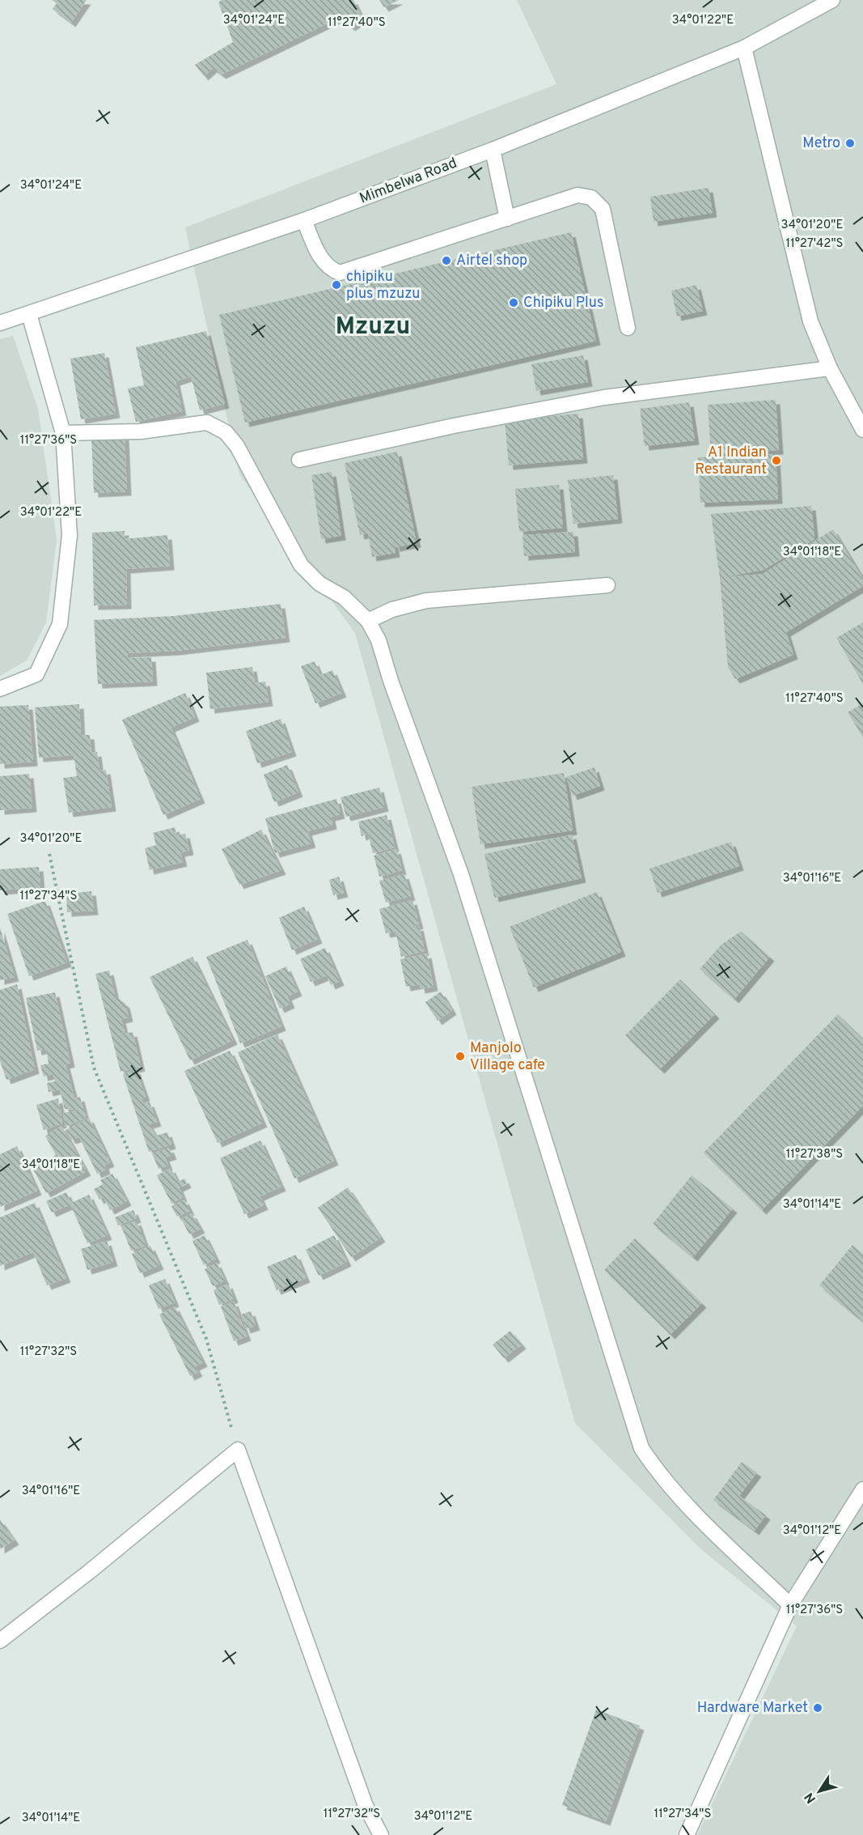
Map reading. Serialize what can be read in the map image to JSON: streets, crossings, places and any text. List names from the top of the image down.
{
  "streets": {
    "street": ["Mimbelwa Road"]
  },
  "districts": ["Mzuzu"],
  "places": [
    "Metro",
    "Airtel shop",
    "chipiku plus mzuzu",
    "Chipiku Plus",
    "A1 Indian Restaurant",
    "Manjolo Village cafe",
    "Hardware Market"
  ],
  "north": "bottom left",
  "coordinates": [
    "34°01'24\"E",
    "34°01'22\"E",
    "11°27'40\"S",
    "34°01'20\"E",
    "11°27'42\"S",
    "11°27'36\"S",
    "34°01'18\"E",
    "34°01'16\"E",
    "11°27'34\"S",
    "11°27'38\"S",
    "34°01'14\"E",
    "11°27'32\"S",
    "34°01'12\"E"
  ]
}
